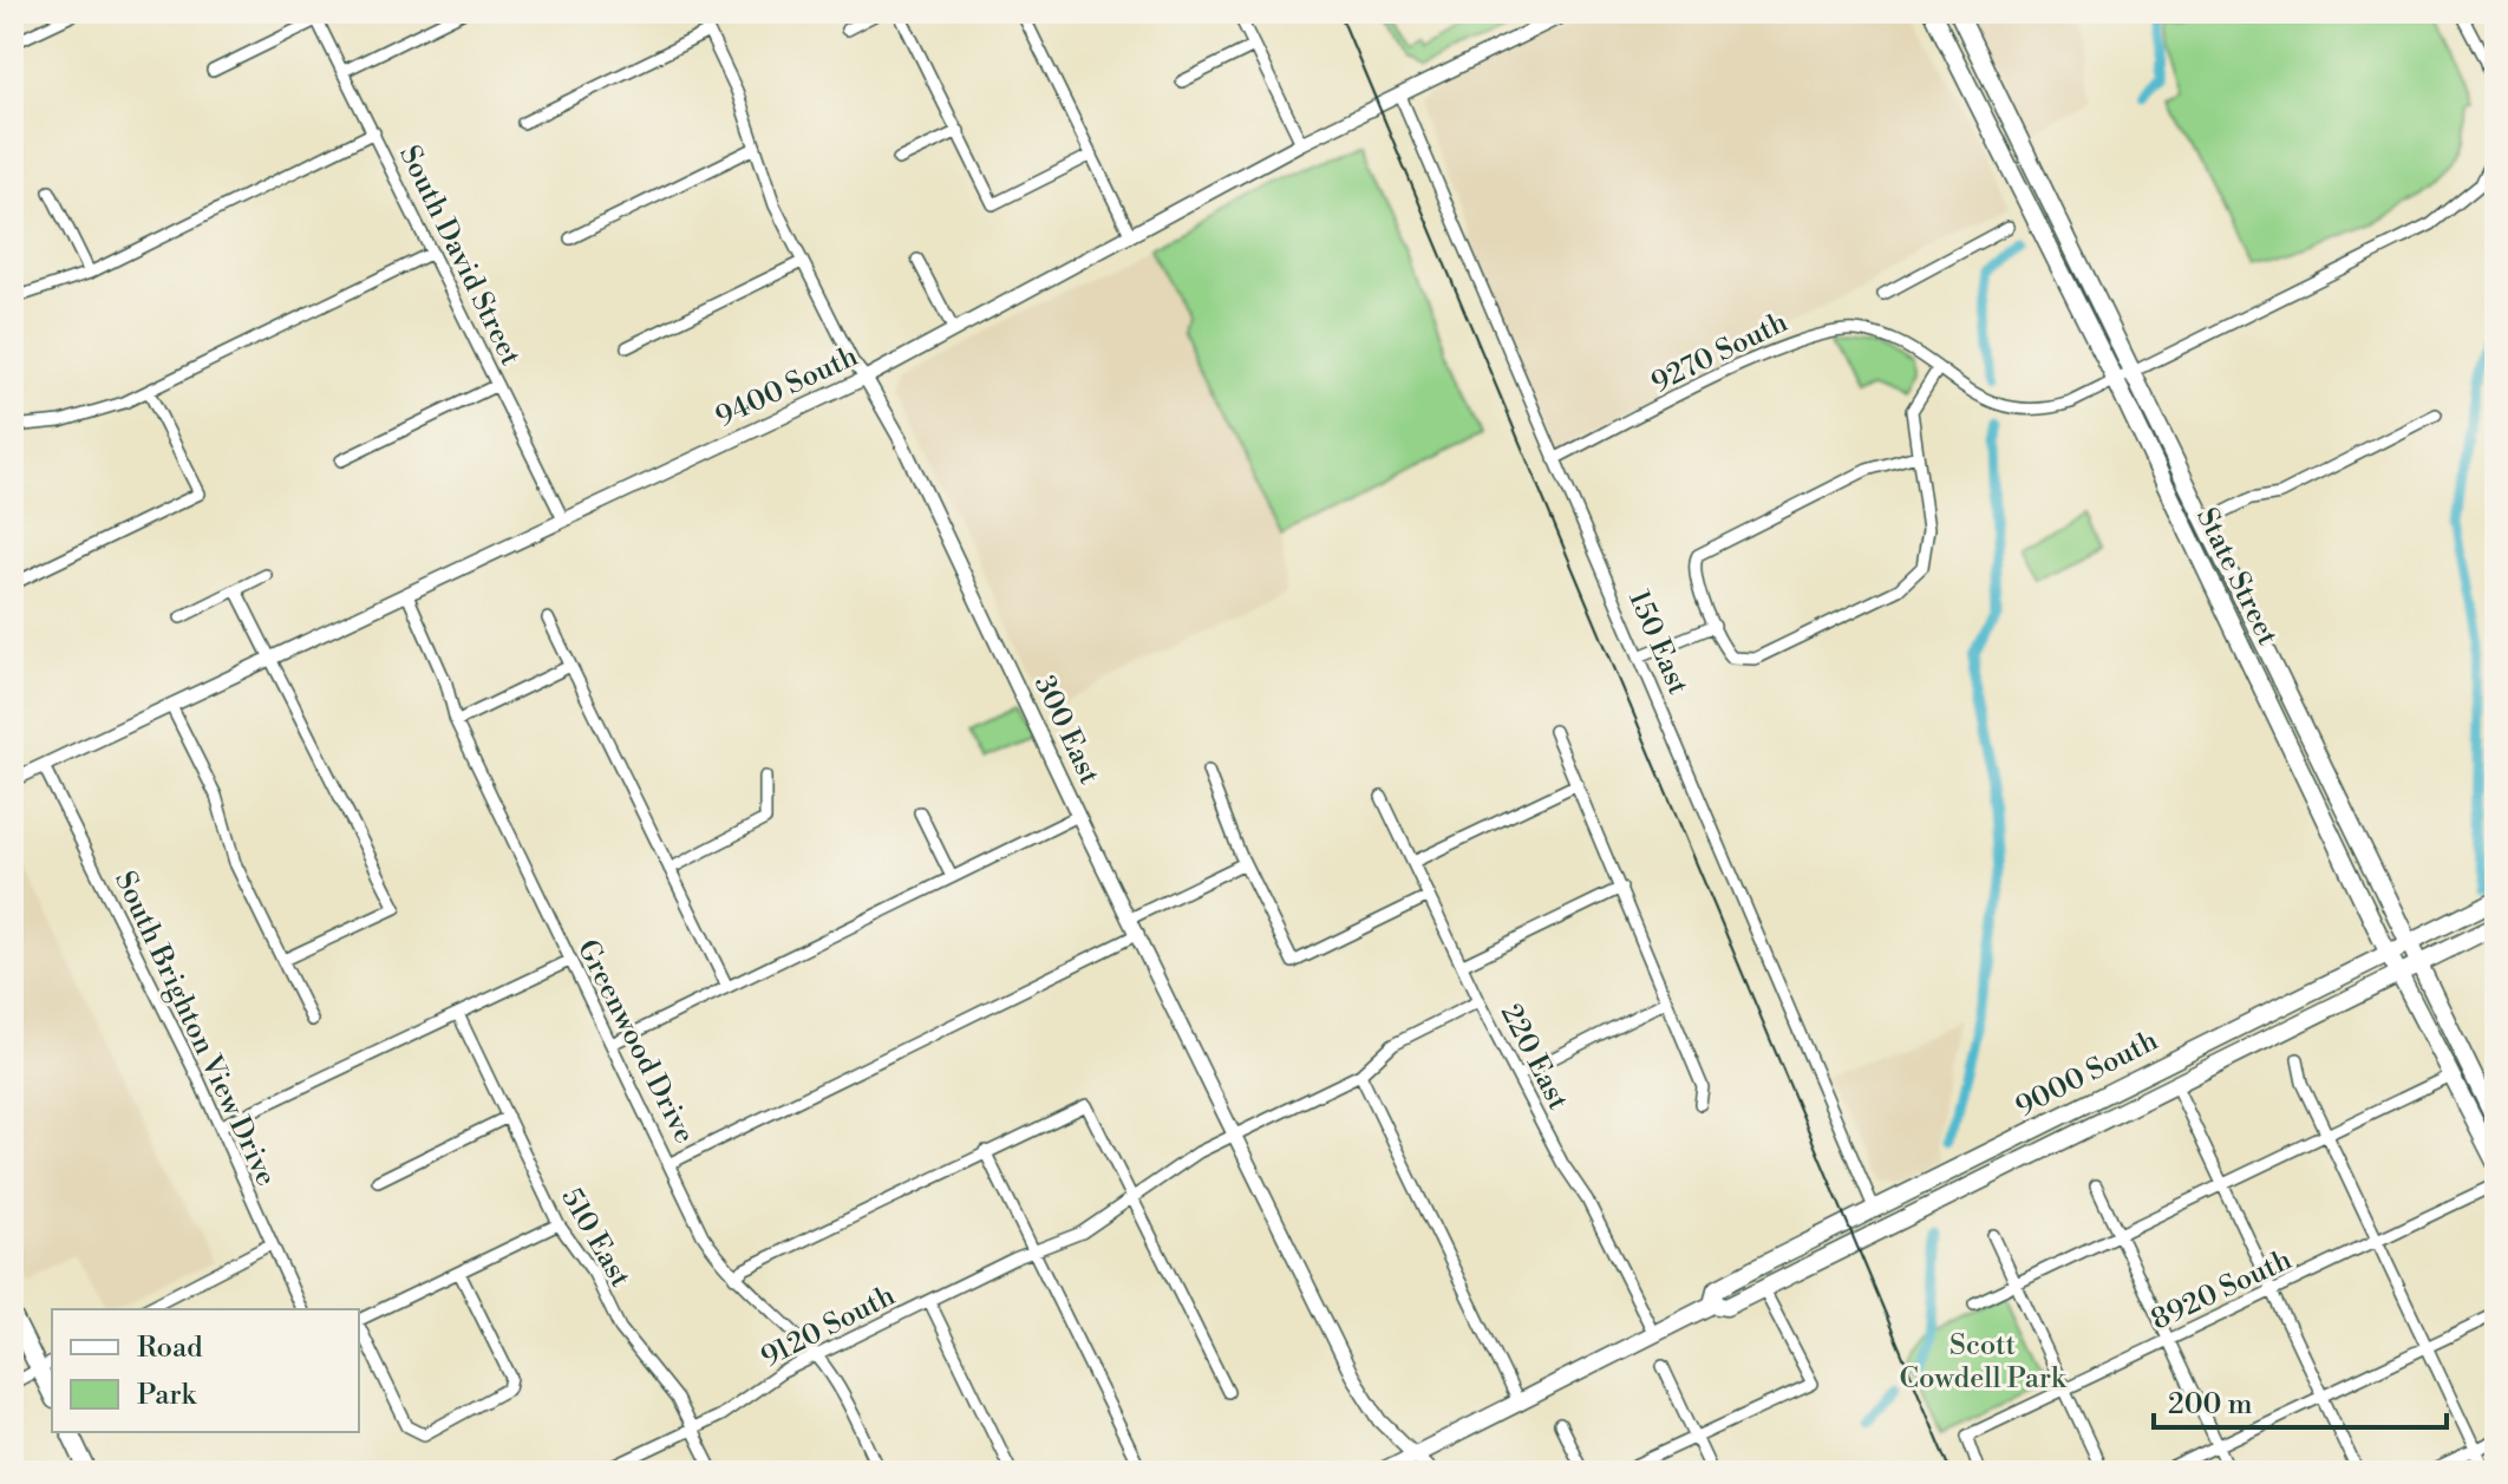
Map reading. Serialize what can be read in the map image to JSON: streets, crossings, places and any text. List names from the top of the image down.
{
  "streets": {
    "main road": ["State Street", "9000 South"],
    "street": [
      "South David Street",
      "9270 South",
      "9400 South",
      "150 East",
      "300 East",
      "South Brighton View Drive",
      "Greenwood Drive",
      "220 East",
      "510 East",
      "8920 South",
      "9120 South"
    ]
  },
  "crossings": [
    ["South David Street", "9400 South"],
    ["9270 South", "State Street"],
    ["9270 South", "150 East"],
    ["9400 South", "150 East"],
    ["9400 South", "300 East"],
    ["9400 South", "South Brighton View Drive"],
    ["9400 South", "Greenwood Drive"],
    ["State Street", "9000 South"],
    ["150 East", "9000 South"],
    ["300 East", "9000 South"],
    ["300 East", "9120 South"],
    ["Greenwood Drive", "9120 South"],
    ["220 East", "9000 South"],
    ["220 East", "9120 South"],
    ["510 East", "9120 South"]
  ],
  "parks": ["Scott Cowdell Park"],
  "legend": ["Road", "Park"],
  "scale_bar": "200 m"
}
